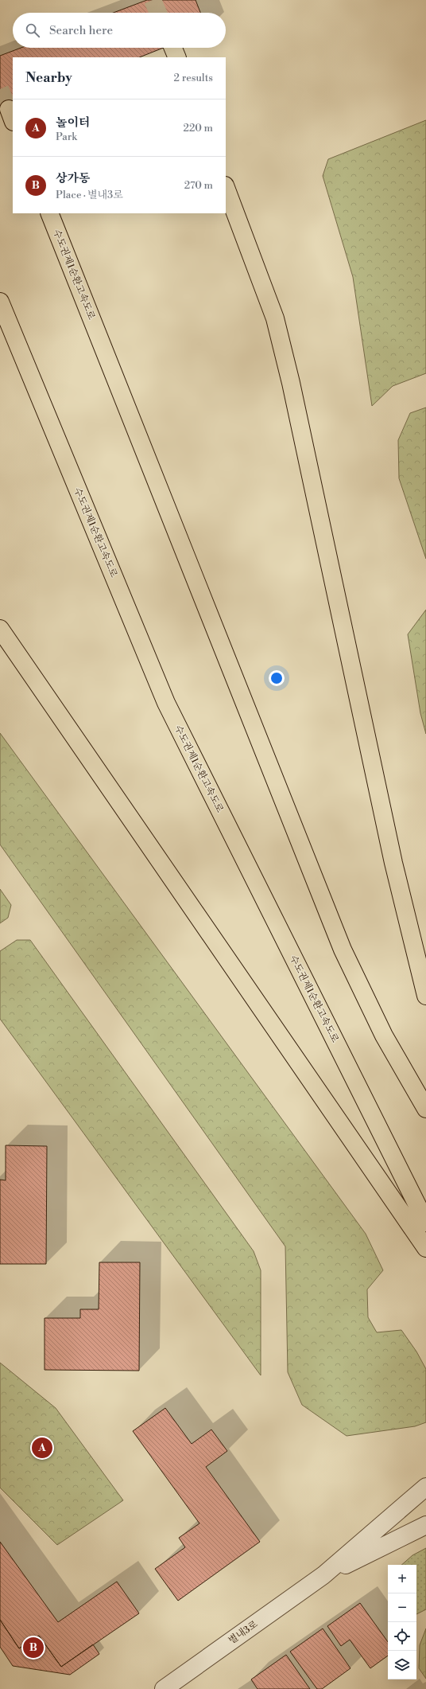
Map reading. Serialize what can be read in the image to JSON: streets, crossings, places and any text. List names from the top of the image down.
{
  "streets": {
    "highway": ["수도권제1순환고속도로"],
    "street": ["별내3로"]
  },
  "page": {
    "search": "Search here",
    "heading": ["Nearby", "2 results"],
    "list": [
      {
        "mark": "A",
        "name": "놀이터",
        "note": "Park",
        "value": "220 m"
      },
      {
        "mark": "B",
        "name": "상가동",
        "note": "Place · 별내3로",
        "value": "270 m"
      }
    ],
    "pins": ["A", "B"],
    "map_buttons": ["+", "−"]
  }
}
